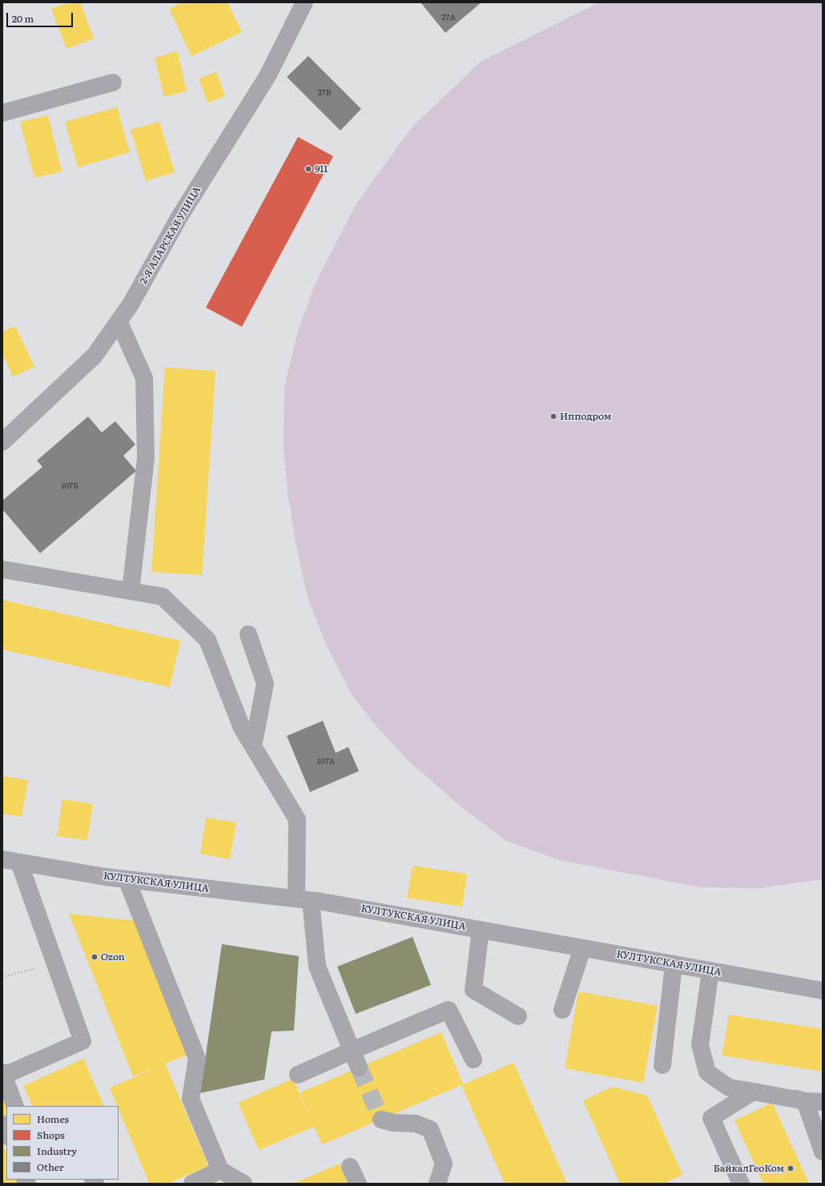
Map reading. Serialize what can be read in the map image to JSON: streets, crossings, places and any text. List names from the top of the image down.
{
  "streets": {
    "street": ["2-Я АЛАРСКАЯ УЛИЦА", "КУЛТУКСКАЯ УЛИЦА"]
  },
  "places": [
    "911",
    "Ипподром",
    "Ozon",
    "БайкалГеоКом"
  ],
  "house_numbers": [
    "27А",
    "27В",
    "107Б",
    "107А"
  ],
  "legend": [
    "Homes",
    "Shops",
    "Industry",
    "Other"
  ],
  "scale_bar": "20 m"
}
